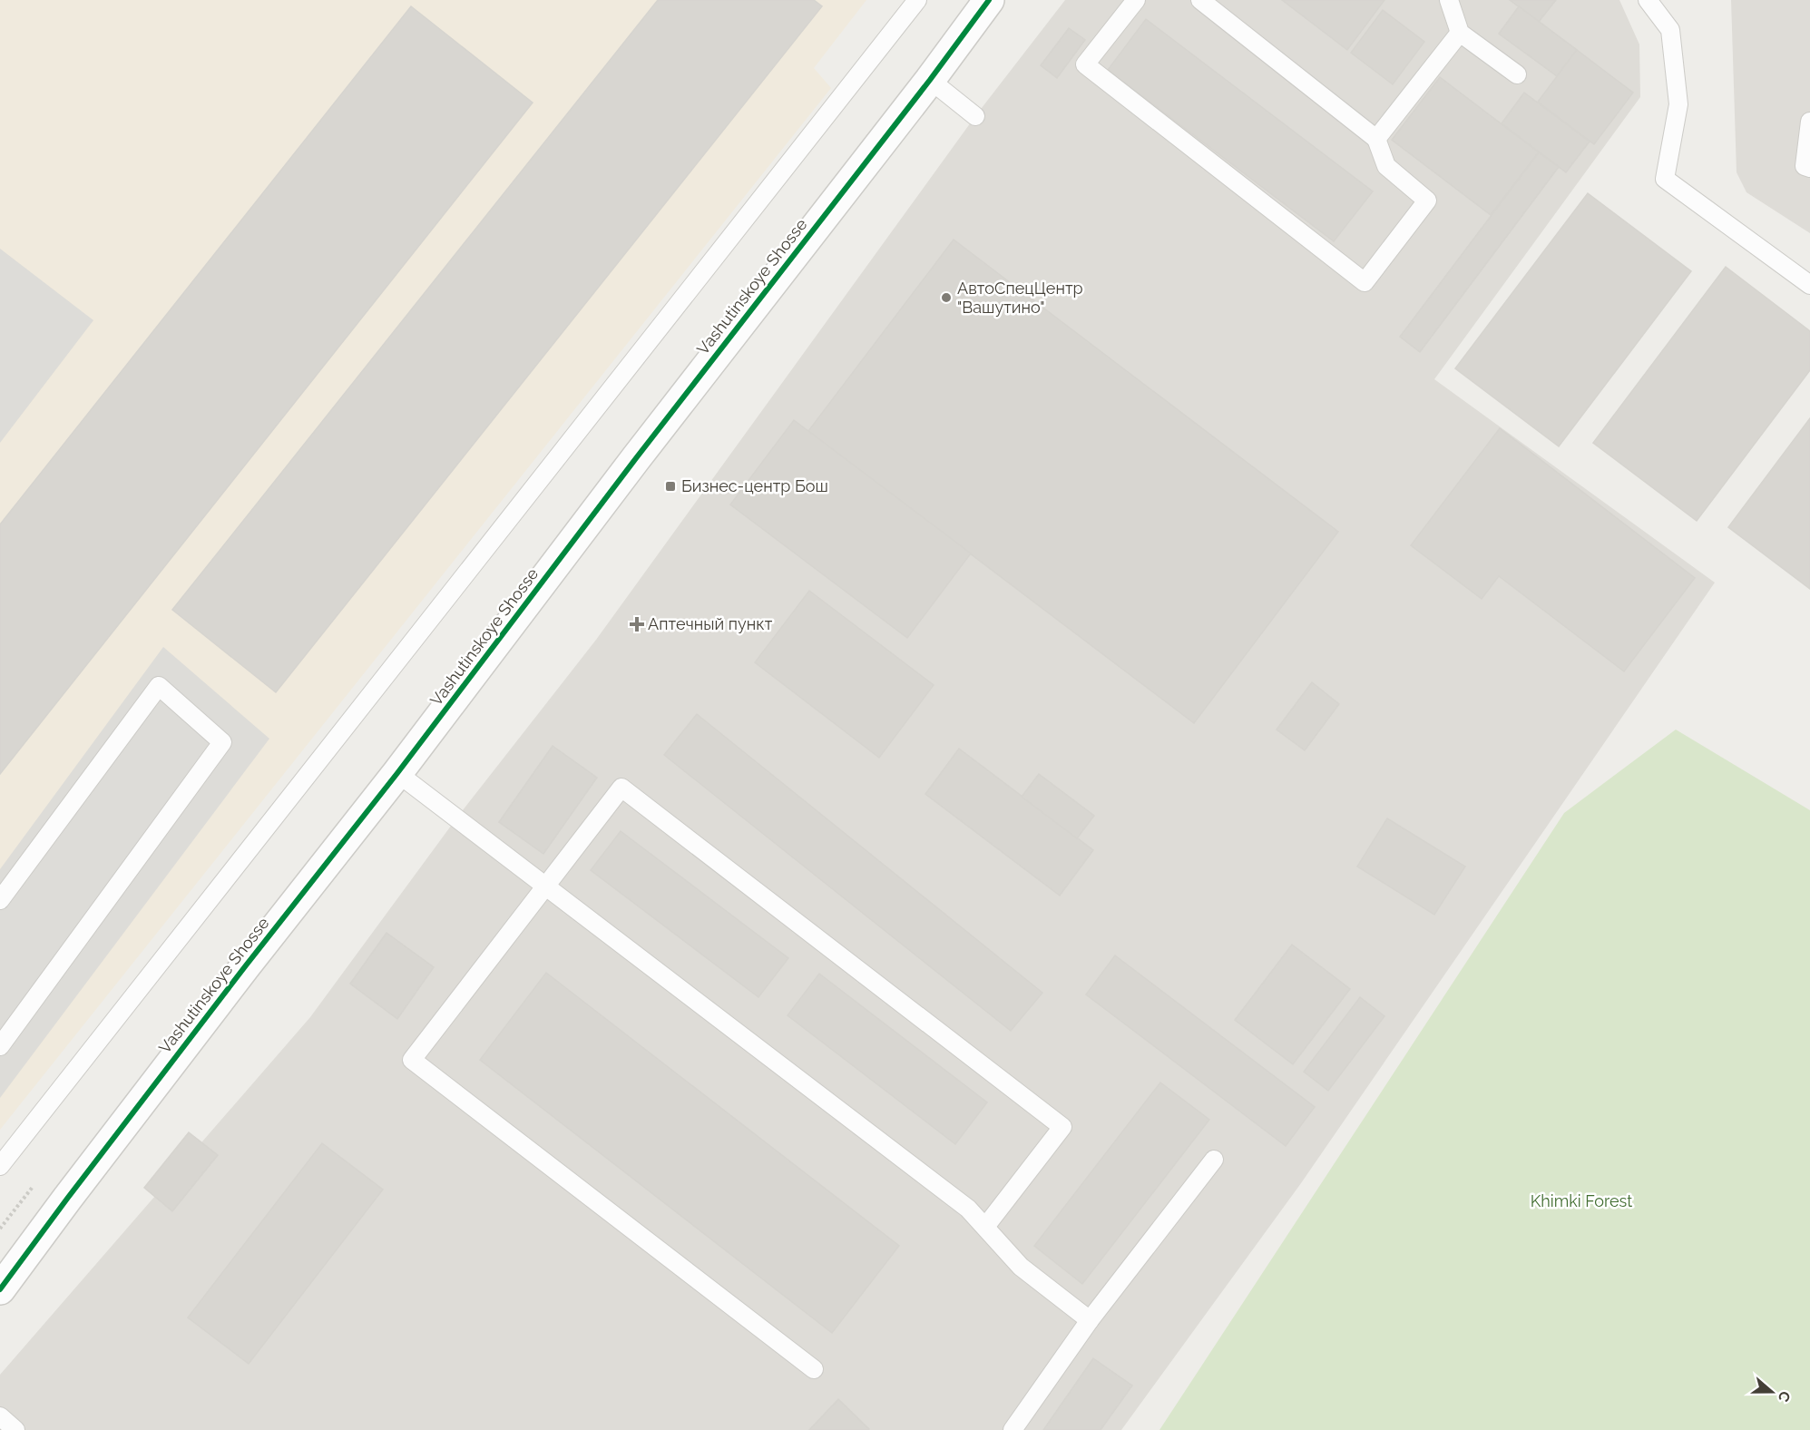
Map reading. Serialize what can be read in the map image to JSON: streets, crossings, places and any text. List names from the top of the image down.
{
  "streets": {
    "street": ["Vashutinskoye Shosse"]
  },
  "parks": ["Khimki Forest"],
  "places": {
    "other": ["АвтоСпецЦентр \"Вашутино\""],
    "transit": ["Бизнес-центр Бош"],
    "health": ["Аптечный пункт"]
  },
  "north": "right"
}
